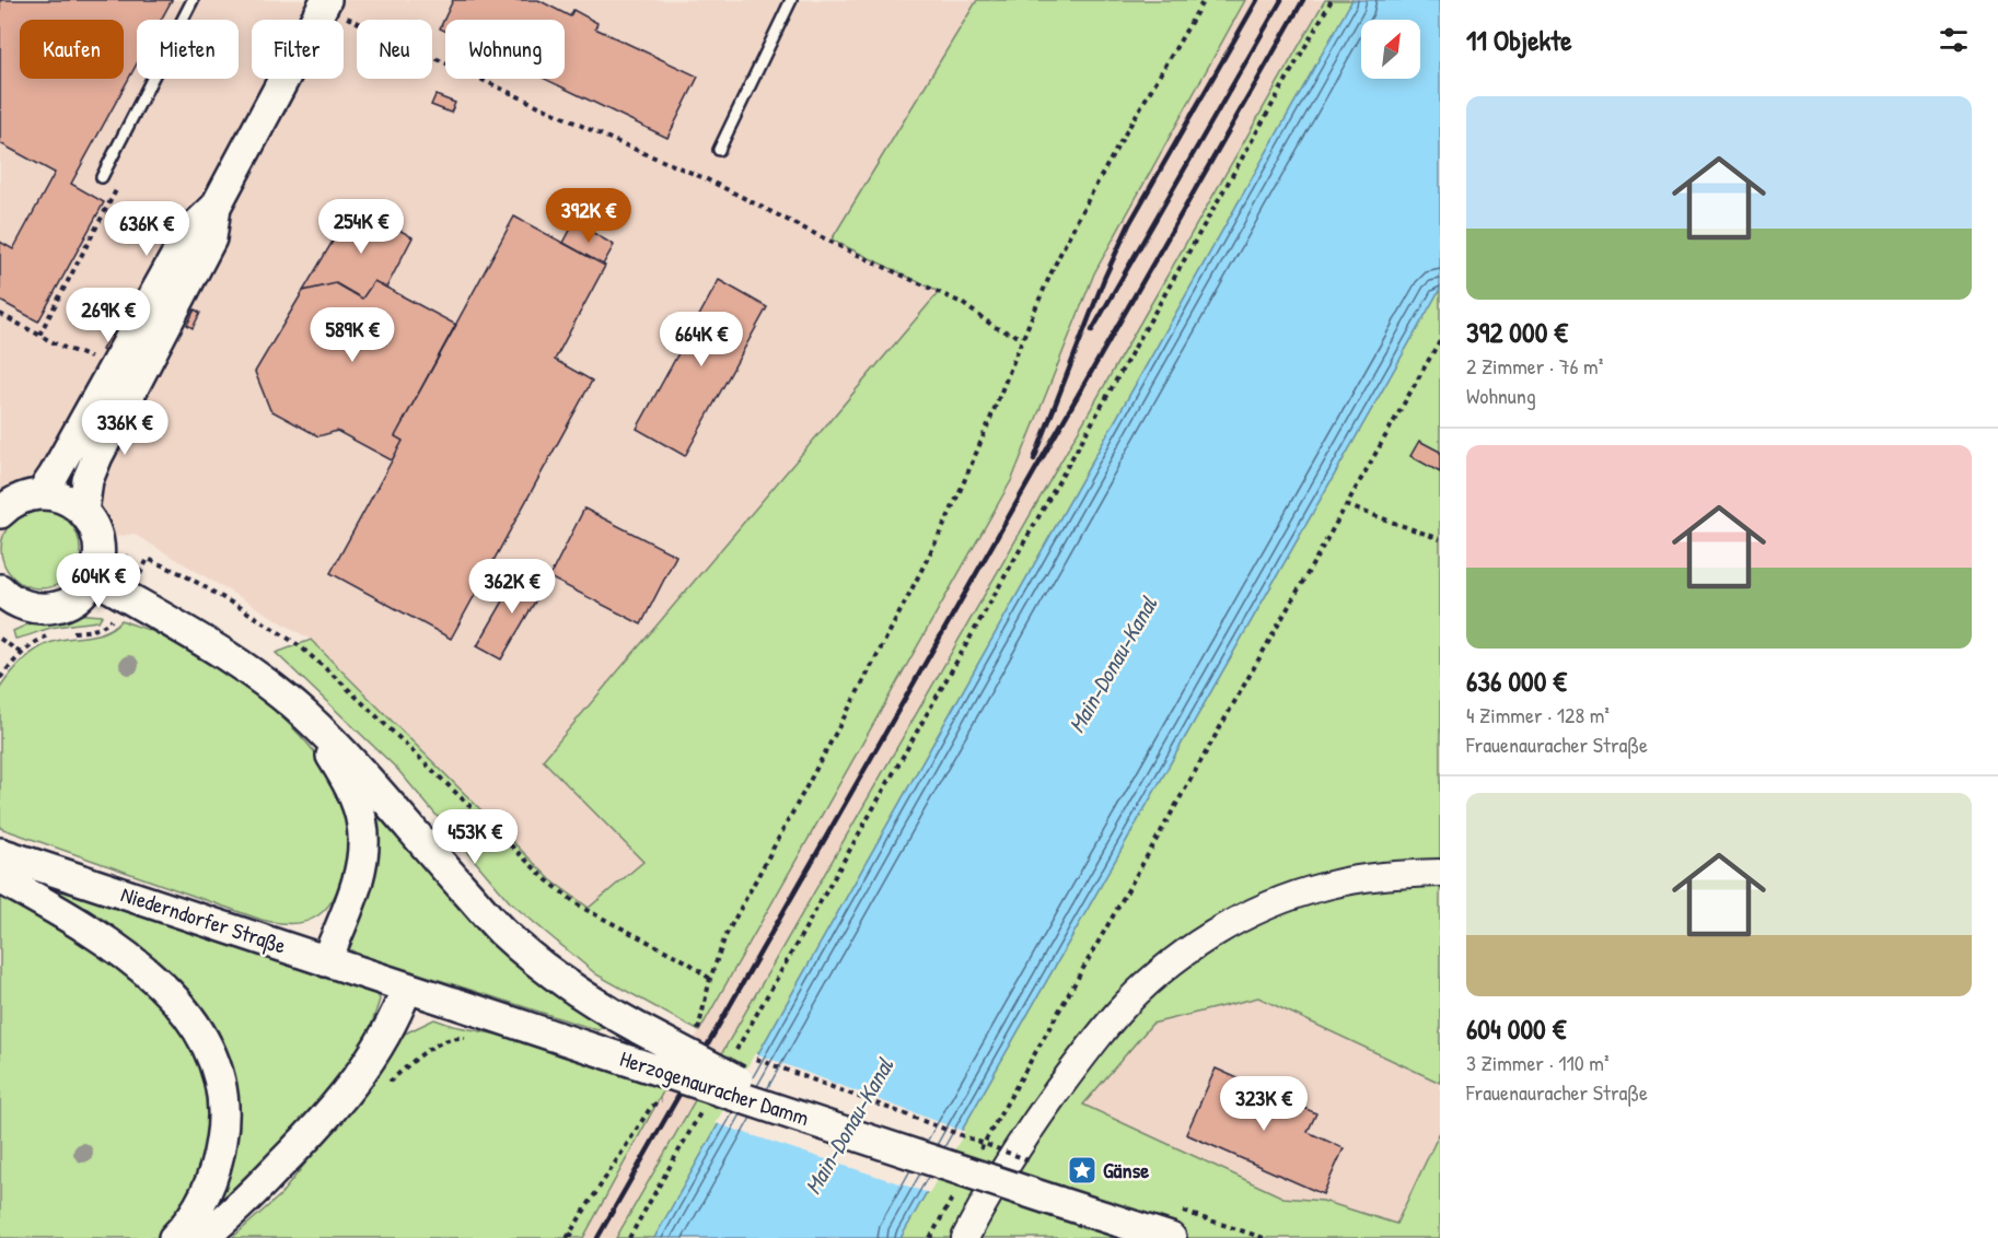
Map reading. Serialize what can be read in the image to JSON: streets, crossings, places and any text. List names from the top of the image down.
{
  "streets": {
    "main road": ["Niederndorfer Straße", "Herzogenauracher Damm"]
  },
  "crossings": [
    ["Niederndorfer Straße", "Herzogenauracher Damm"]
  ],
  "water": ["Main-Donau-Kanal"],
  "places": {
    "place": ["Gänse"]
  },
  "north": "top right",
  "page": {
    "heading": "11 Objekte",
    "chip": [
      "Kaufen",
      "Mieten",
      "Filter",
      "Neu",
      "Wohnung"
    ],
    "list": [
      {
        "name": "392 000 €",
        "note": "2 Zimmer · 76 m² · Wohnung"
      },
      {
        "name": "636 000 €",
        "note": "4 Zimmer · 128 m² · Frauenauracher Straße"
      },
      {
        "name": "604 000 €",
        "note": "3 Zimmer · 110 m² · Frauenauracher Straße"
      }
    ],
    "price": [
      "392K €",
      "254K €",
      "636K €",
      "269K €",
      "589K €",
      "664K €",
      "336K €",
      "604K €",
      "362K €",
      "453K €",
      "323K €"
    ]
  }
}
